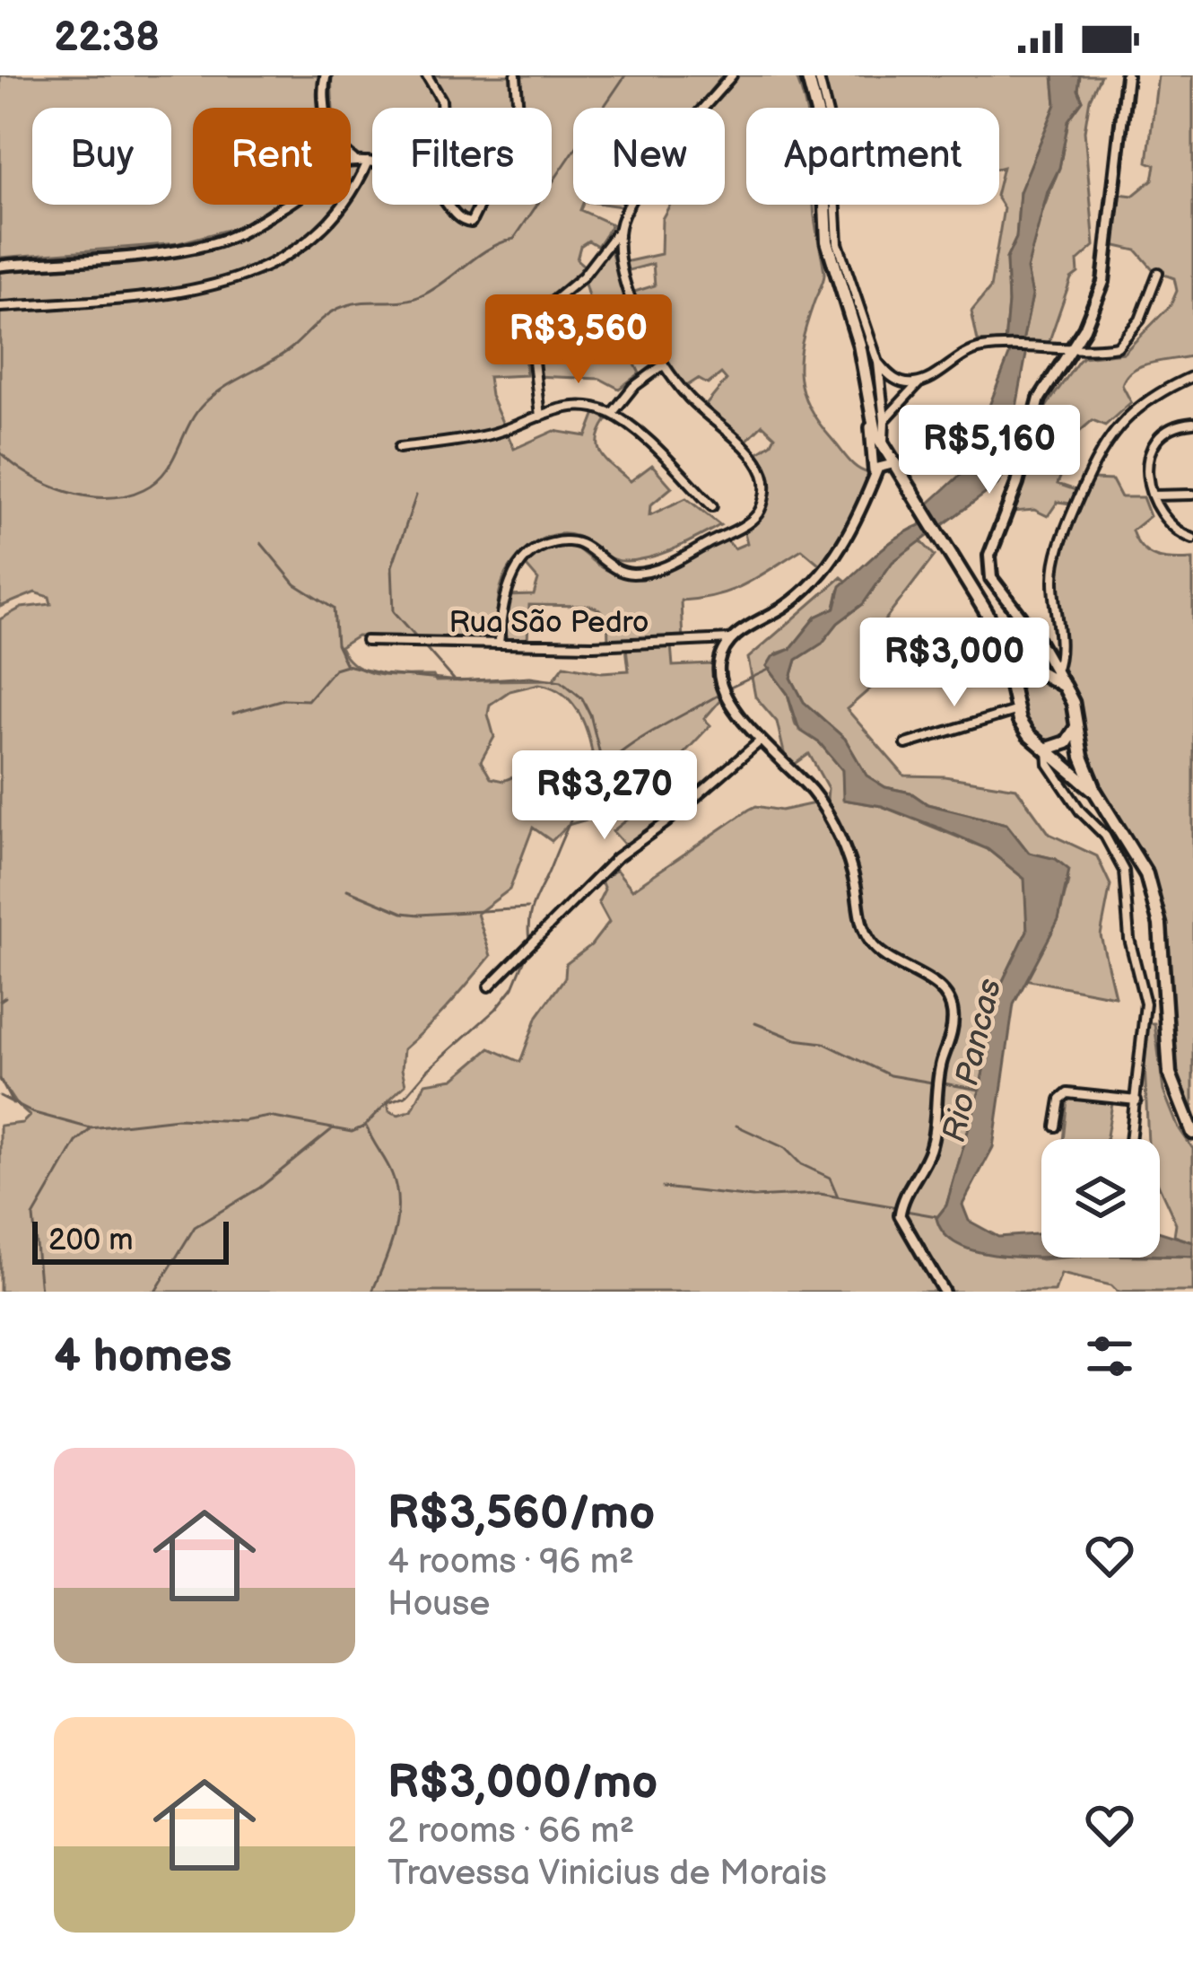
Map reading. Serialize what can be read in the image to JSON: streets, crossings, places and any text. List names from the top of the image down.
{
  "streets": {
    "street": ["Rua São Pedro"]
  },
  "water": ["Rio Pancas"],
  "scale_bar": "200 m",
  "page": {
    "status": "22:38",
    "chip": [
      "Buy",
      "Rent",
      "Filters",
      "New",
      "Apartment"
    ],
    "price": [
      "R$3,560",
      "R$5,160",
      "R$3,000",
      "R$3,270"
    ],
    "scale": "200 m",
    "heading": "4 homes",
    "list": [
      {
        "name": "R$3,560/mo",
        "note": "4 rooms · 96 m² · House"
      },
      {
        "name": "R$3,000/mo",
        "note": "2 rooms · 66 m² · Travessa Vinicius de Morais"
      }
    ]
  }
}
